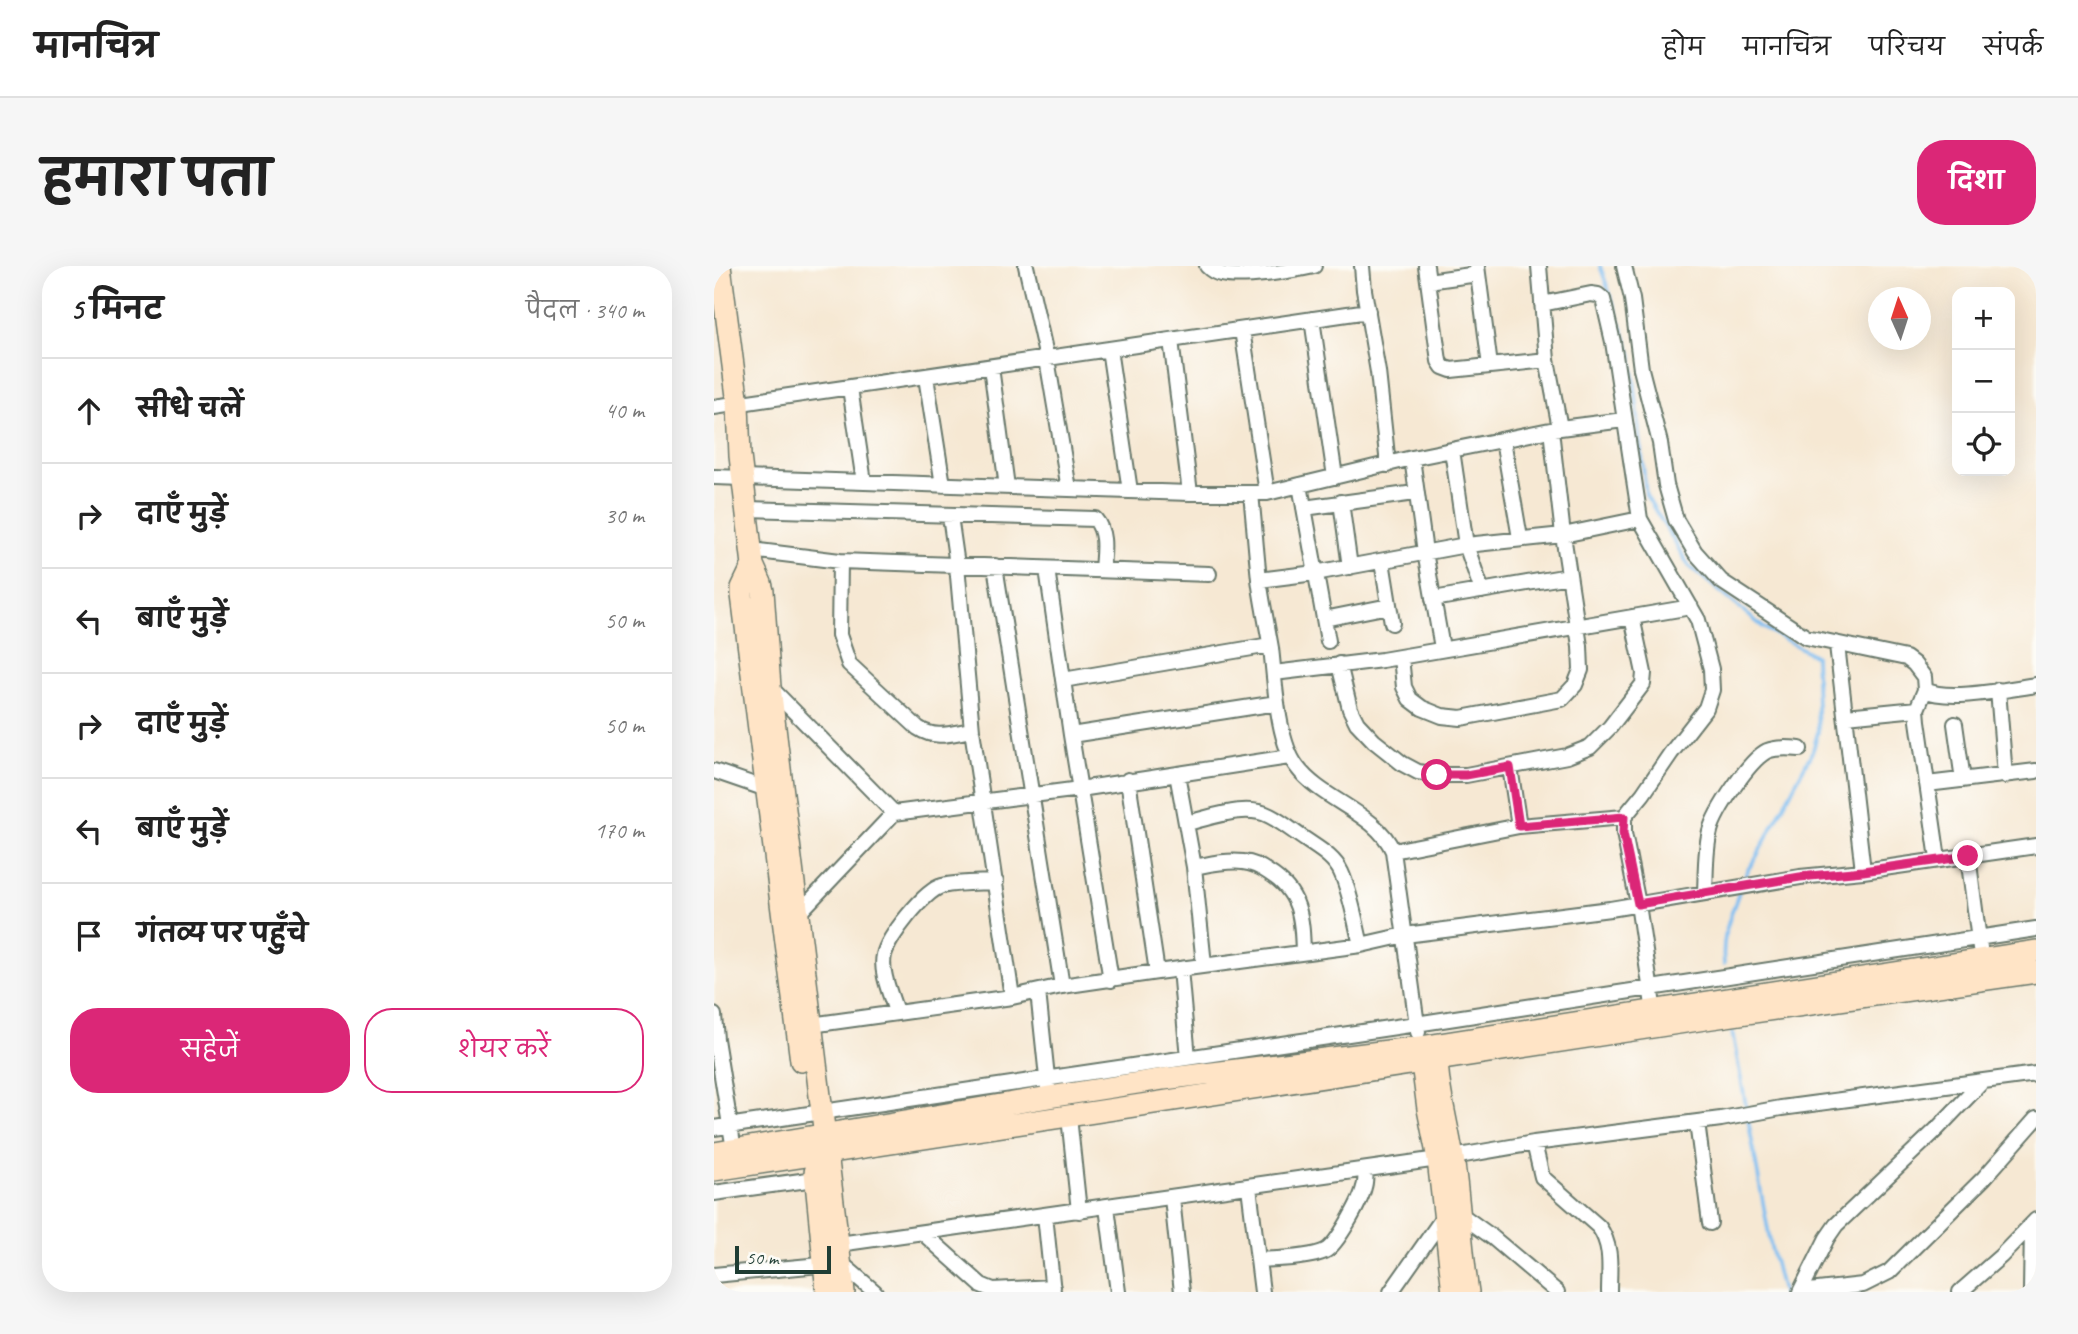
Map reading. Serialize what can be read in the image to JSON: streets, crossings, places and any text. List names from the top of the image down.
{
  "scale_bar": "50 m",
  "north": "top",
  "page": {
    "header": "मानचित्र",
    "nav": [
      "होम",
      "मानचित्र",
      "परिचय",
      "संपर्क"
    ],
    "title": "हमारा पता",
    "buttons": [
      "दिशा",
      ["सहेजें", "शेयर करें"]
    ],
    "heading": ["5 मिनट", "पैदल · 340 m"],
    "map_buttons": ["+", "−"],
    "list": [
      ["सीधे चलें", "40 m"],
      ["दाएँ मुड़ें", "30 m"],
      ["बाएँ मुड़ें", "50 m"],
      ["दाएँ मुड़ें", "50 m"],
      ["बाएँ मुड़ें", "170 m"],
      "गंतव्य पर पहुँचे"
    ],
    "scale": "50 m"
  }
}
